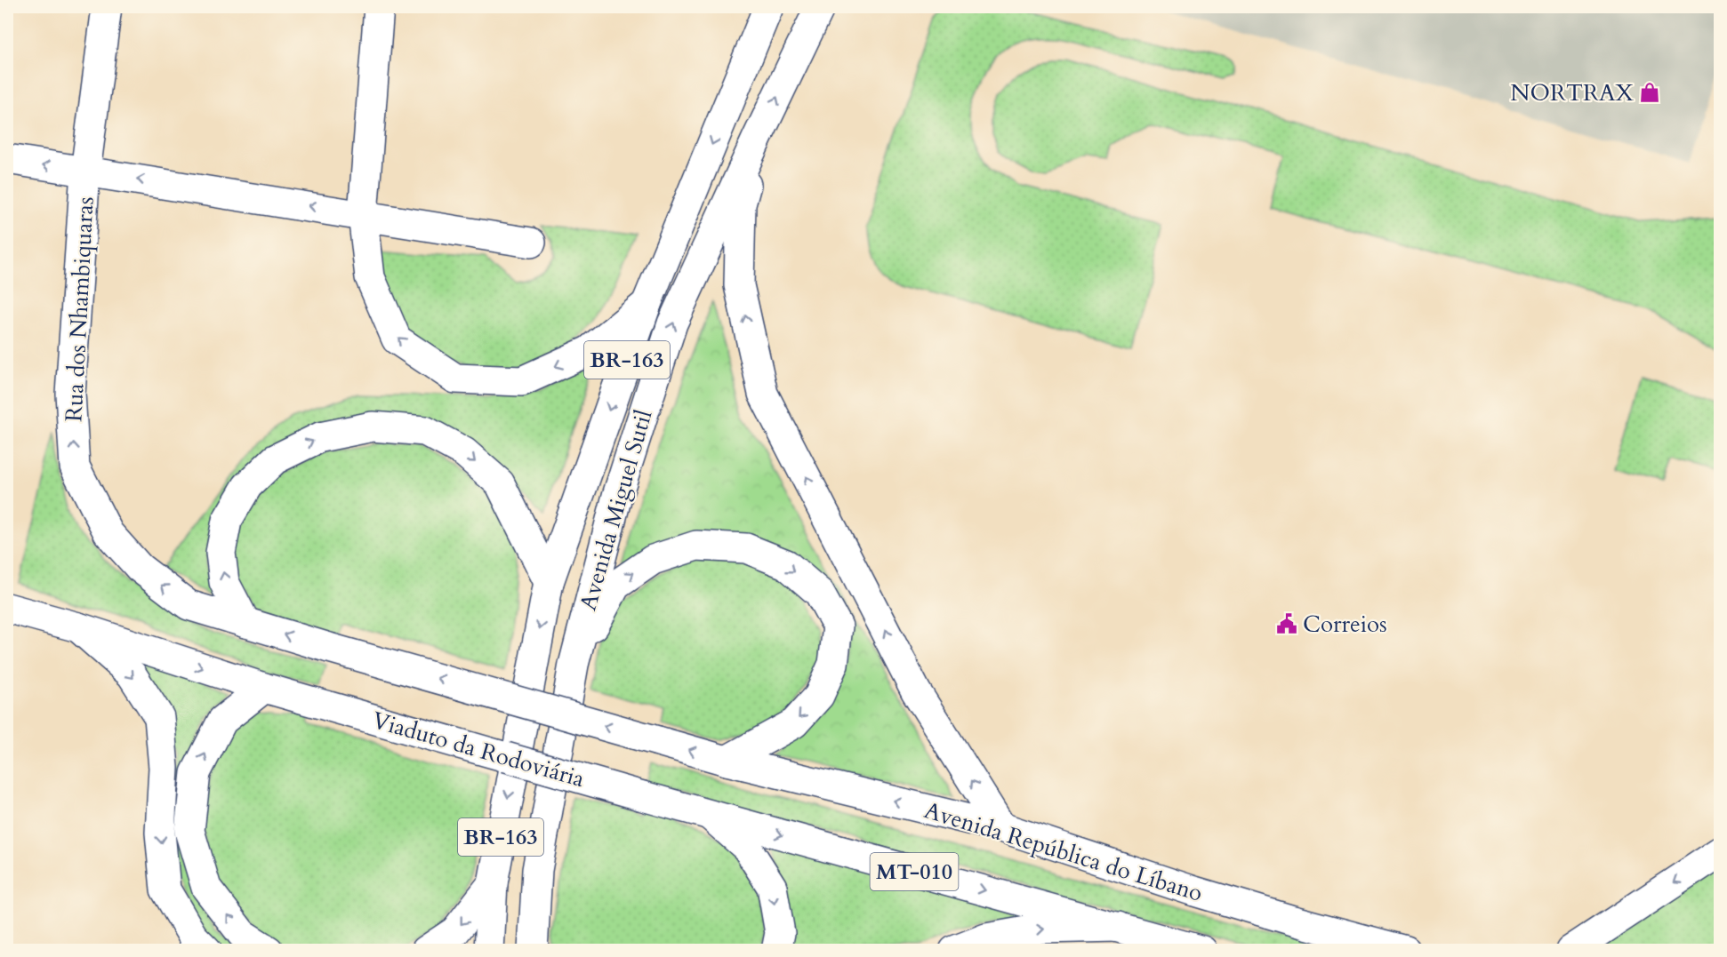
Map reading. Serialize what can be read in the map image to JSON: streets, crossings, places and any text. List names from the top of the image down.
{
  "streets": {
    "main road": [
      "Rua dos Nhambiquaras",
      "BR-163",
      "Avenida Miguel Sutil",
      "Viaduto da Rodoviária",
      "Avenida República do Líbano",
      "MT-010"
    ]
  },
  "crossings": [
    ["Rua dos Nhambiquaras", "Avenida República do Líbano"],
    ["Viaduto da Rodoviária", "MT-010"]
  ],
  "one_way": ["Rua dos Nhambiquaras"],
  "places": {
    "shop": ["NORTRAX"],
    "public building": ["Correios"]
  }
}
